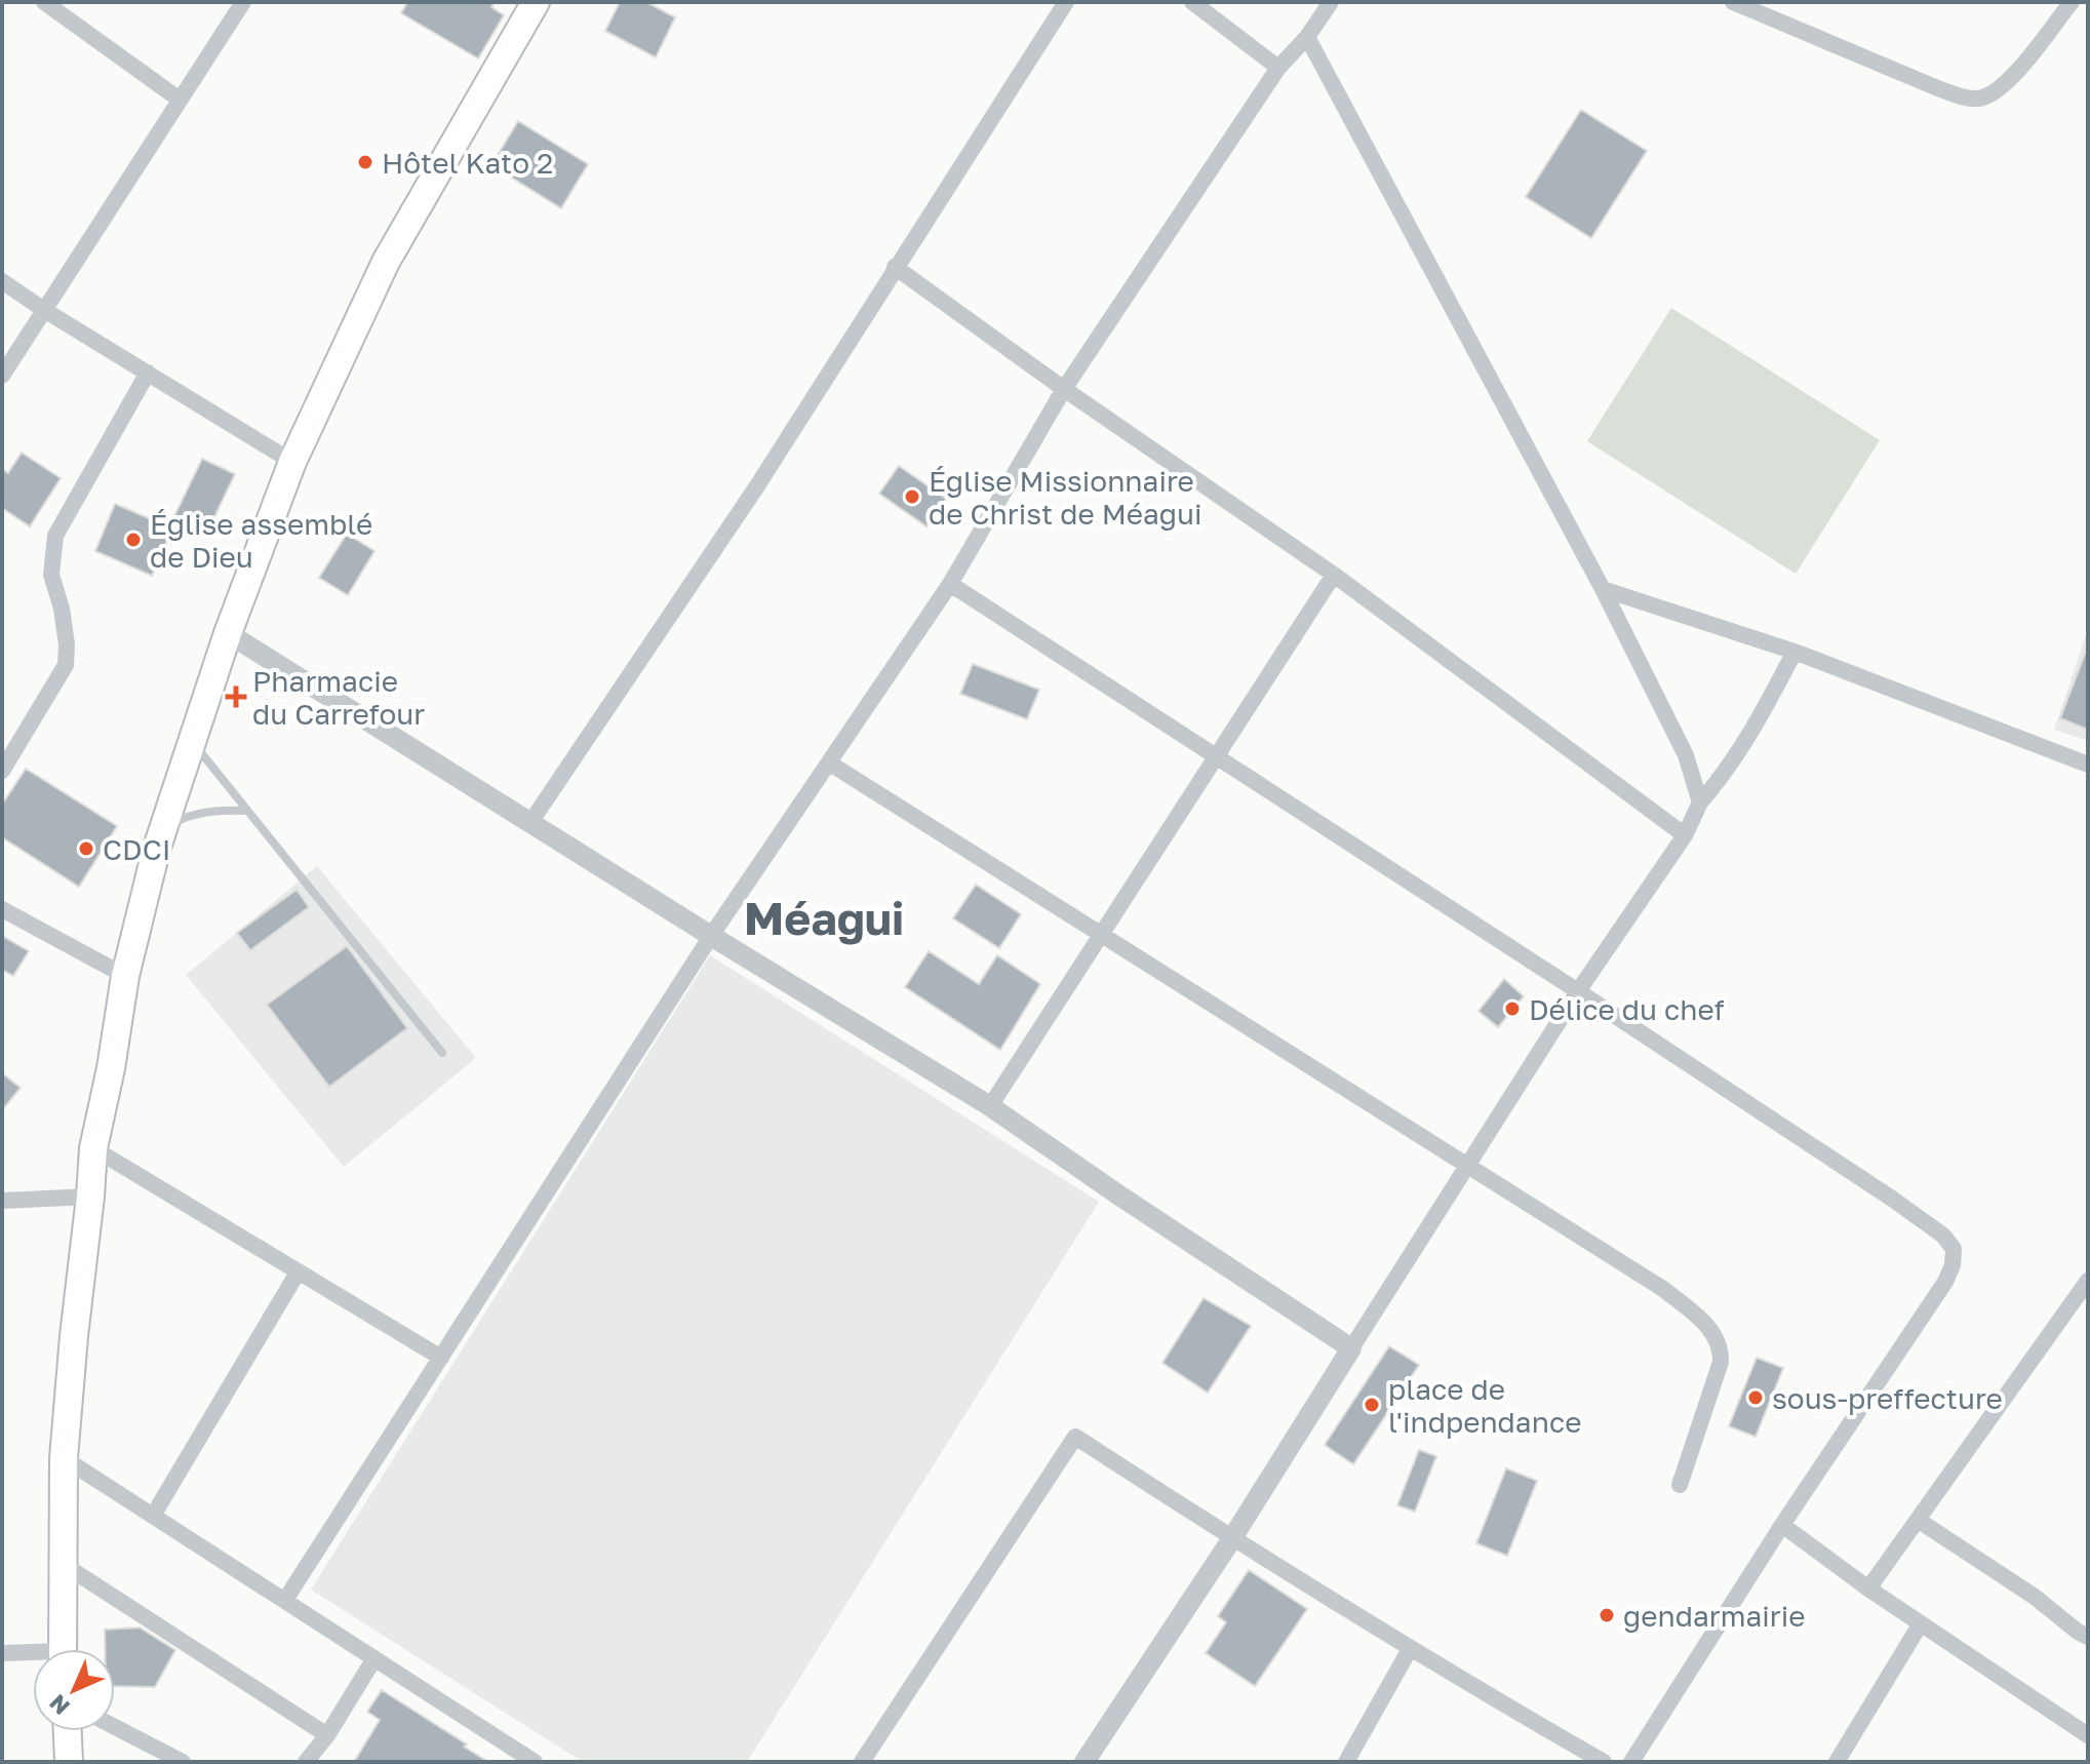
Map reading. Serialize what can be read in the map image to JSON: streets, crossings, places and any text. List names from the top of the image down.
{
  "districts": ["Méagui"],
  "places": {
    "other": [
      "Hôtel Kato 2",
      "Église Missionnaire de Christ de Méagui",
      "Église assemblé de Dieu",
      "CDCI",
      "Délice du chef",
      "sous-preffecture",
      "place de l'indpendance",
      "gendarmairie"
    ],
    "health": ["Pharmacie du Carrefour"]
  },
  "north": "bottom left"
}
